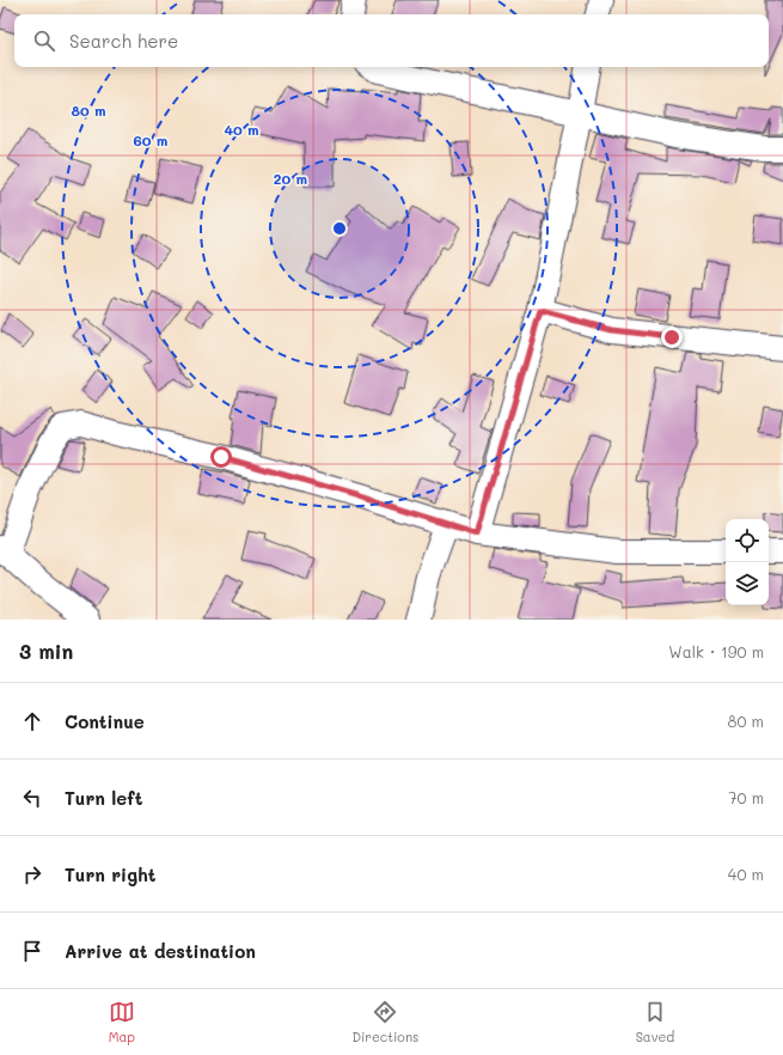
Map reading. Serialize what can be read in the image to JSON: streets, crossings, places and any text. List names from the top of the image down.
{
  "page": {
    "search": "Search here",
    "heading": ["3 min", "Walk · 190 m"],
    "list": [
      ["Continue", "80 m"],
      ["Turn left", "70 m"],
      ["Turn right", "40 m"],
      "Arrive at destination"
    ],
    "nav": ["Map", "Directions", "Saved"]
  },
  "rings": [
    "80 m",
    "40 m",
    "60 m",
    "20 m"
  ]
}
